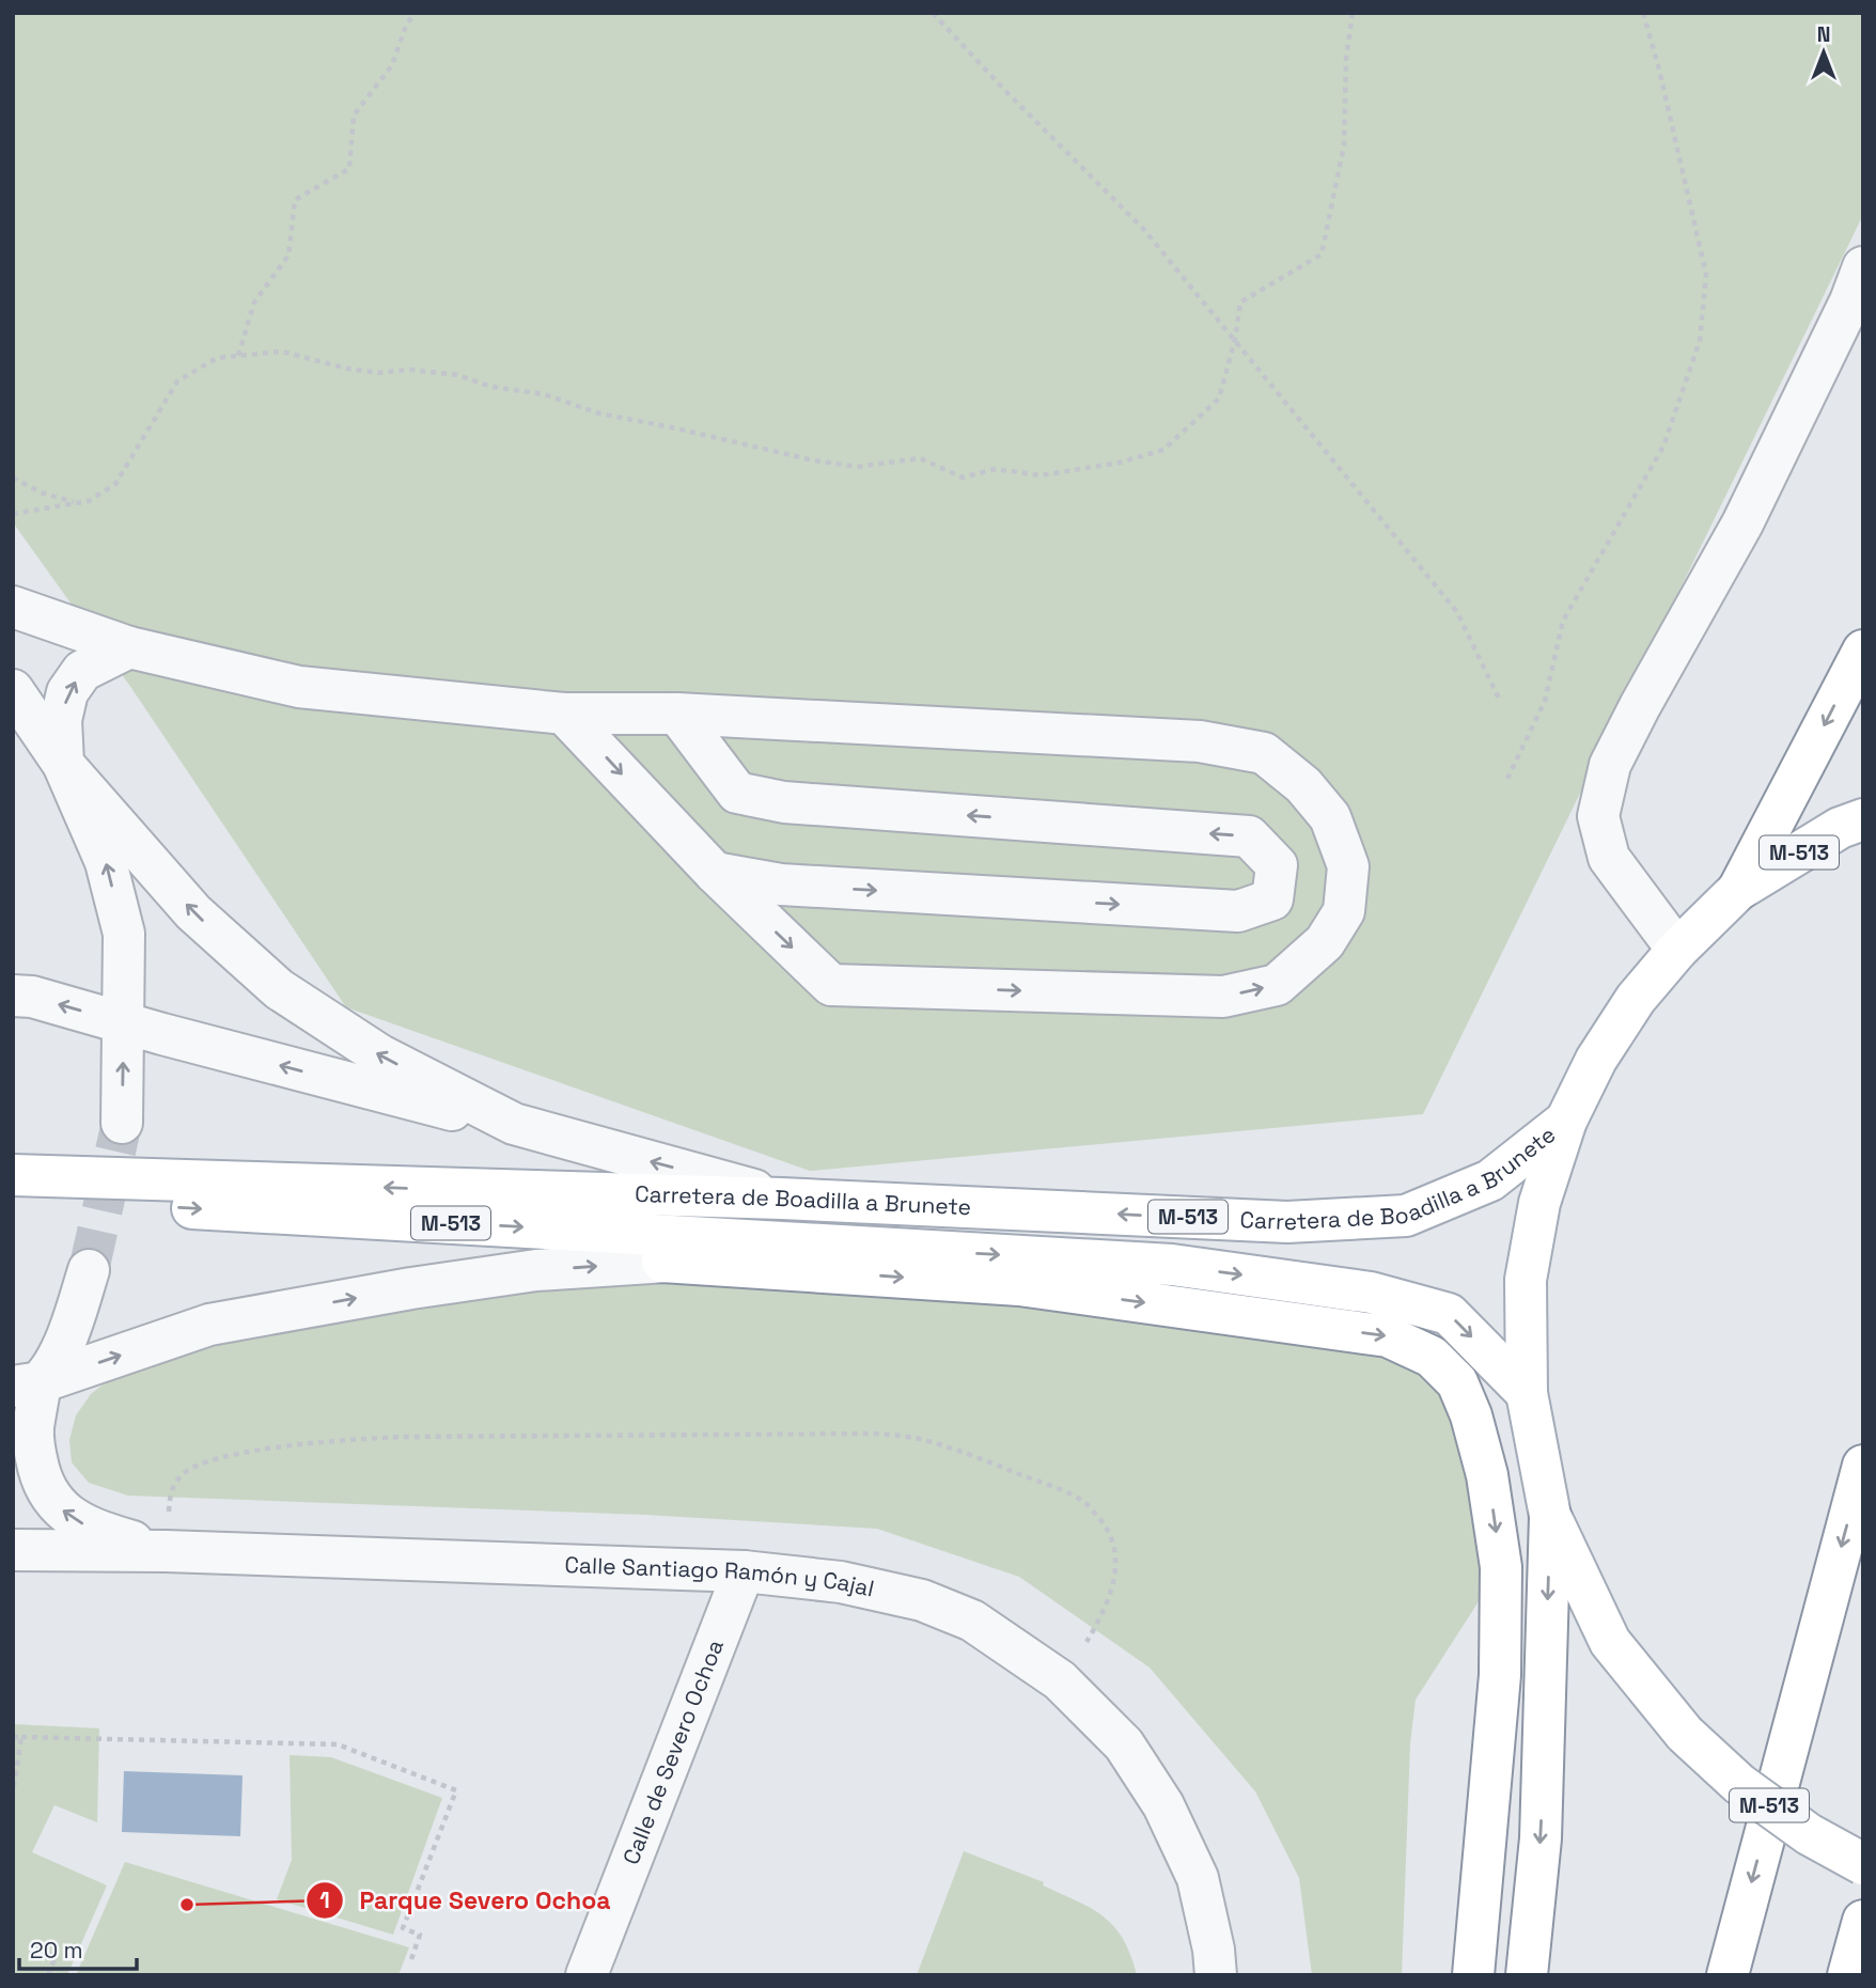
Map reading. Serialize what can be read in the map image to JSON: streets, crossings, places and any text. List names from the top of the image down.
{
  "streets": {
    "main road": ["M-513", "Carretera de Boadilla a Brunete"],
    "street": ["Calle Santiago Ramón y Cajal", "Calle de Severo Ochoa"]
  },
  "crossings": [
    ["M-513", "Carretera de Boadilla a Brunete"],
    ["Calle Santiago Ramón y Cajal", "Calle de Severo Ochoa"]
  ],
  "places": ["Parque Severo Ochoa"],
  "scale_bar": "20 m",
  "north": "top"
}
